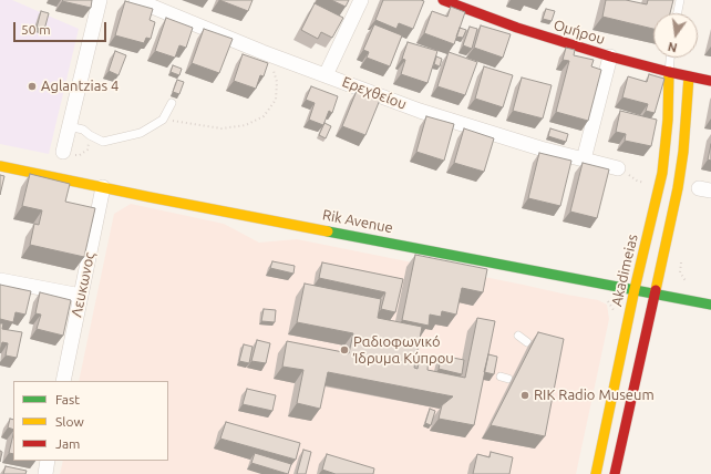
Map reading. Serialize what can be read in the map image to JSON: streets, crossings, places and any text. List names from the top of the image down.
{
  "streets": {
    "main road": ["Ομήρου", "Rik Avenue", "Akadimeias"],
    "street": ["Ερεχθείου", "Λευκωνος"]
  },
  "crossings": [
    ["Ομήρου", "Akadimeias"],
    ["Rik Avenue", "Akadimeias"],
    ["Rik Avenue", "Λευκωνος"]
  ],
  "places": ["Aglantzias 4", "Ραδιοφωνικό Ίδρυμα Κύπρου", "RIK Radio Museum"],
  "legend": ["Fast", "Slow", "Jam"],
  "scale_bar": "50 m",
  "north": "bottom"
}
